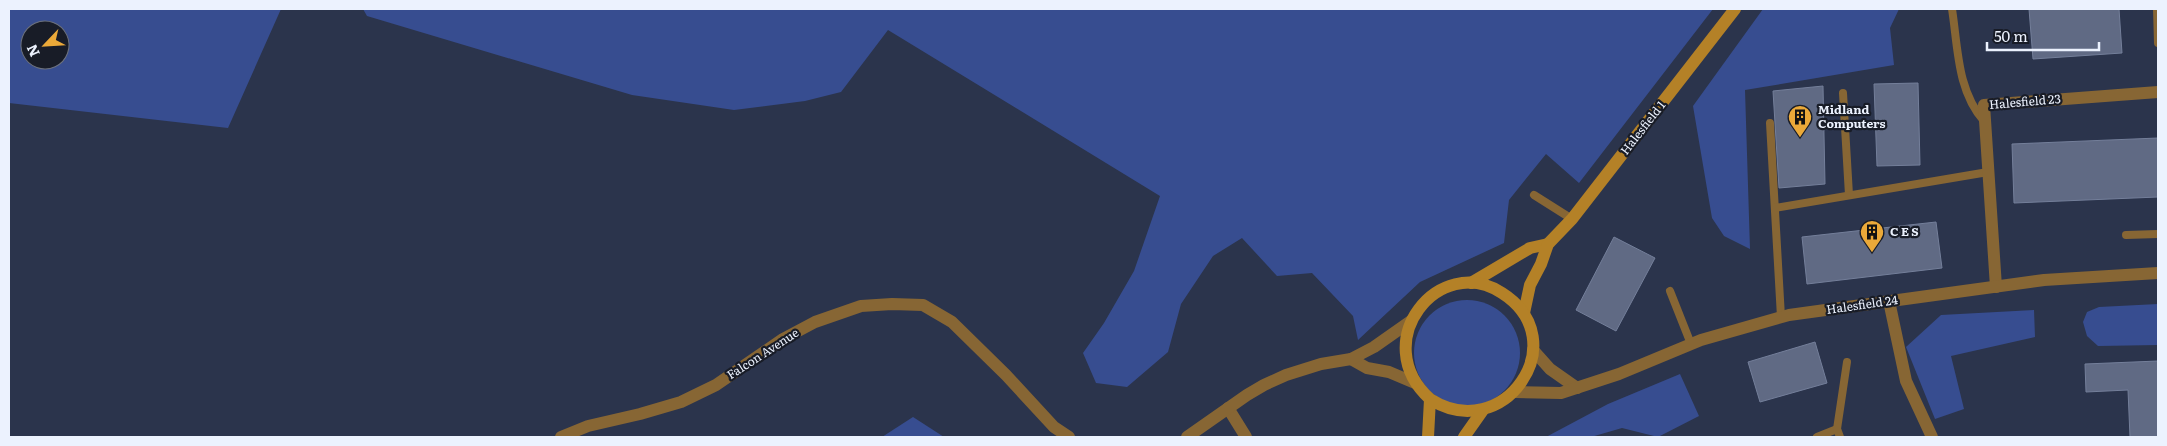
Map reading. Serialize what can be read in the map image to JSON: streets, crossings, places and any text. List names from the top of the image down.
{
  "streets": {
    "street": [
      "Halesfield 23",
      "Halesfield 1",
      "Halesfield 24",
      "Falcon Avenue"
    ]
  },
  "crossings": [
    ["Halesfield 23", "Halesfield 24"],
    ["Halesfield 1", "Halesfield 24"]
  ],
  "places": {
    "building": ["Midland Computers", "C E S"]
  },
  "scale_bar": "50 m",
  "north": "bottom left"
}
